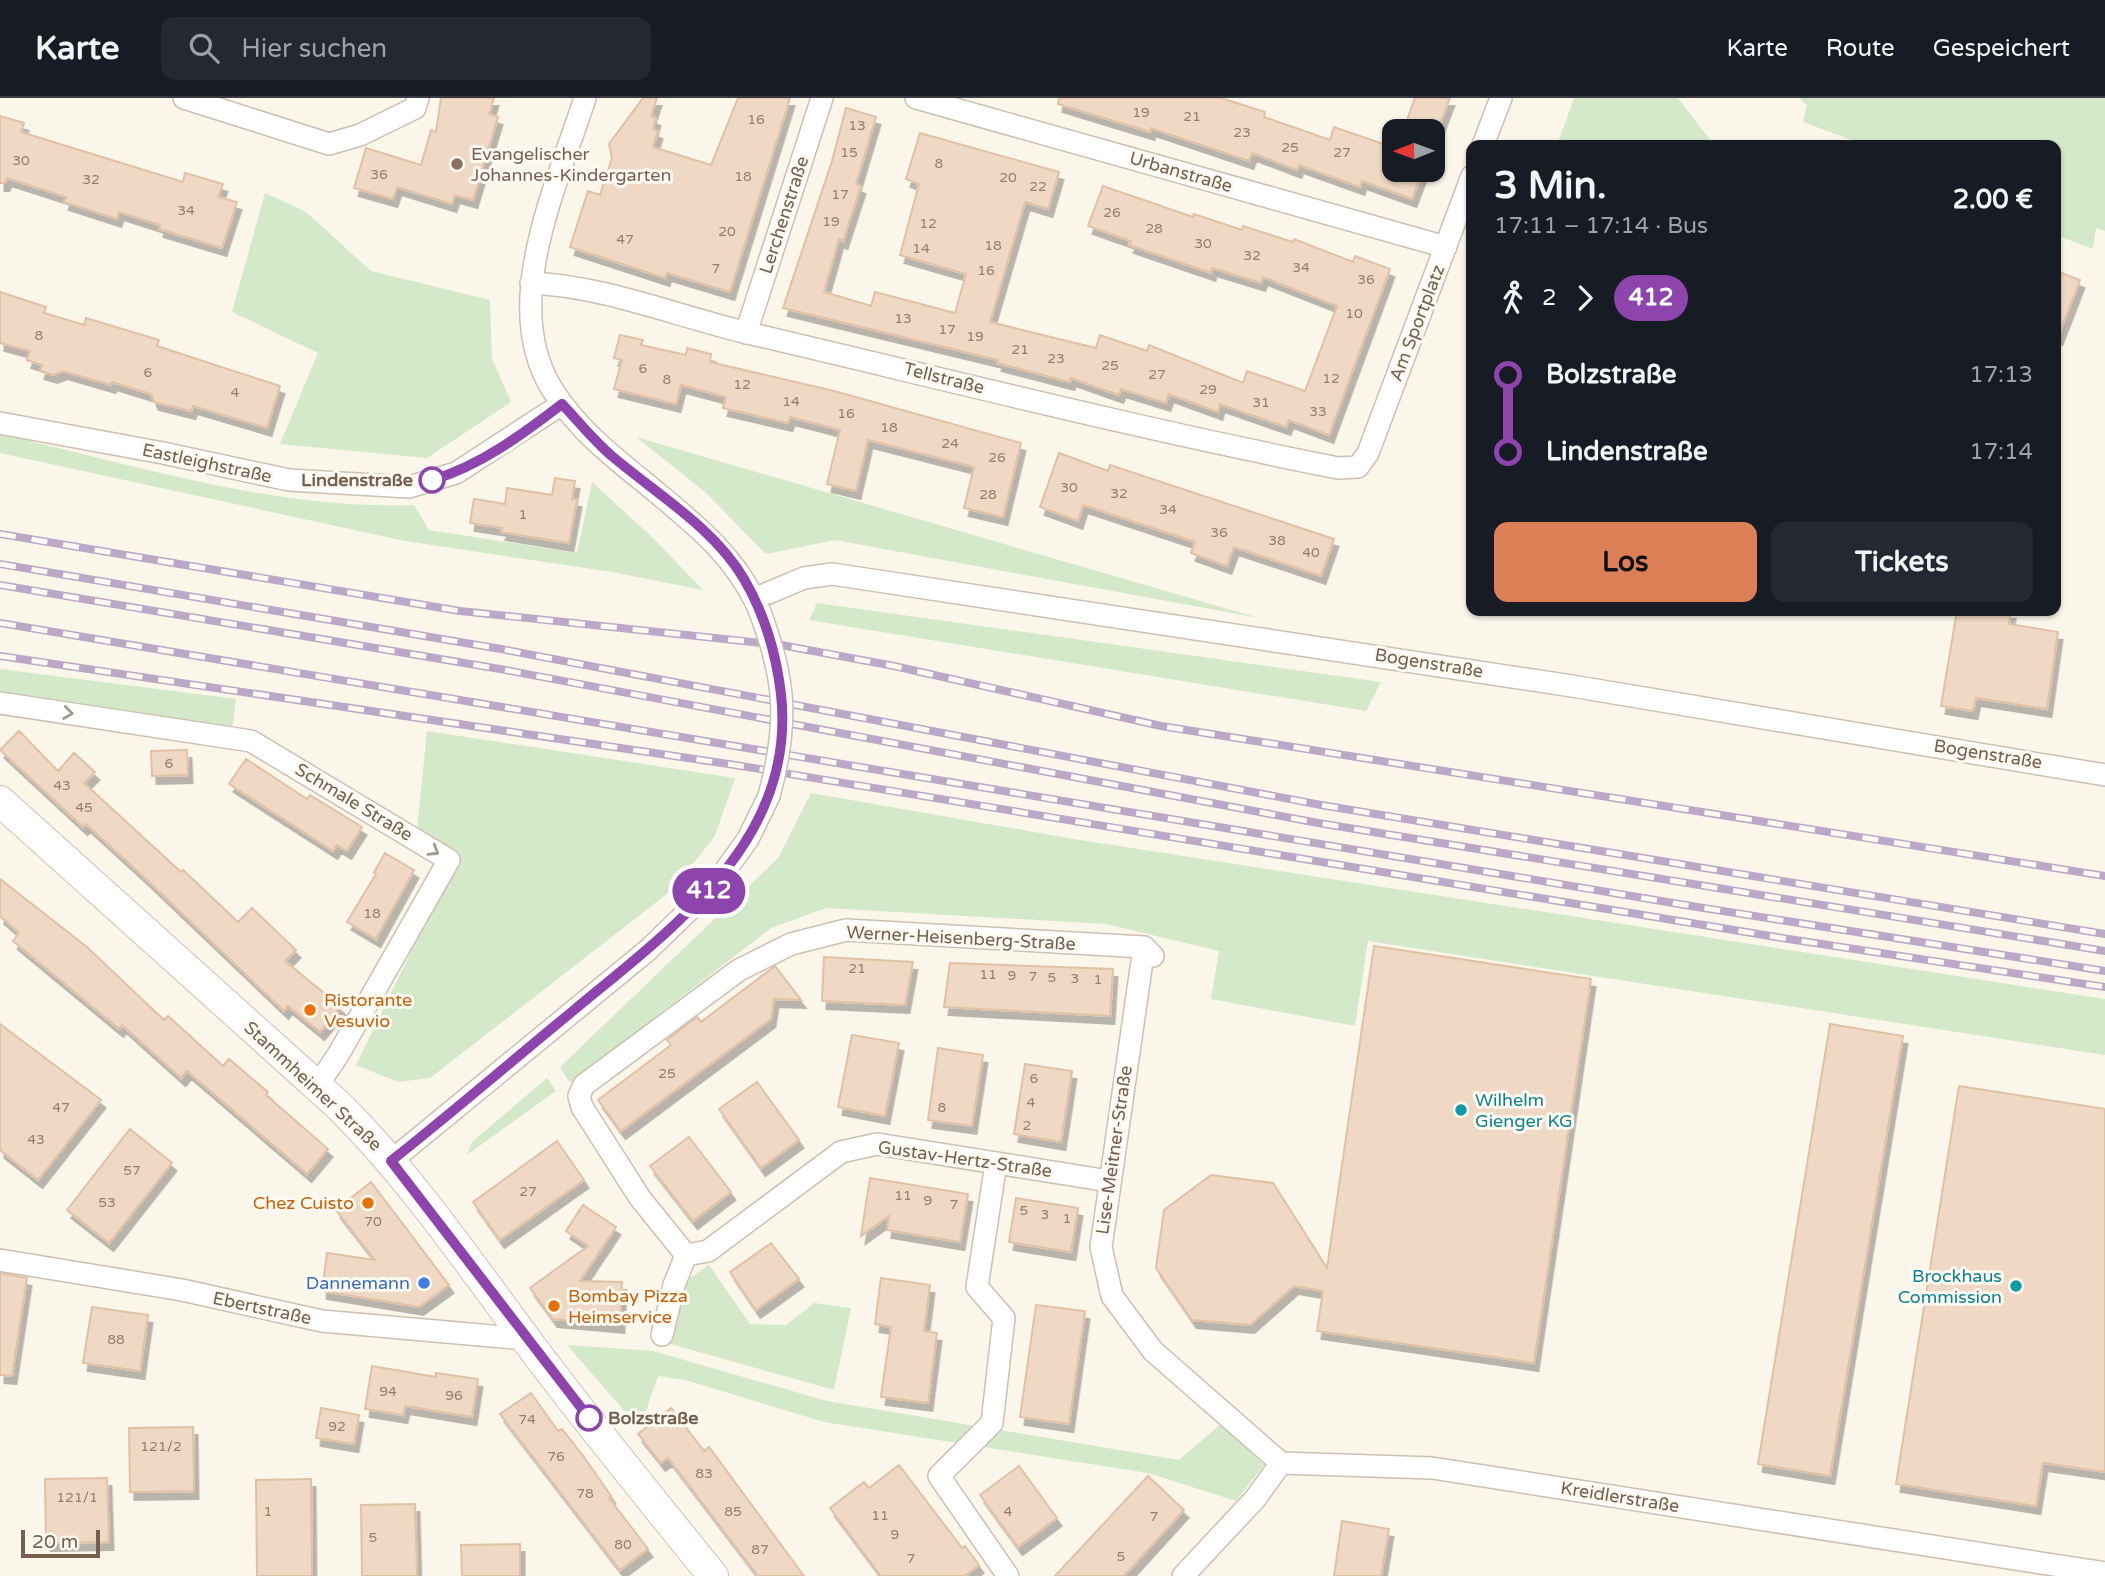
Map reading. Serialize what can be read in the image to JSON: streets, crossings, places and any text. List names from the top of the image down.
{
  "streets": {
    "main road": ["Stammheimer Straße"],
    "street": [
      "Urbanstraße",
      "Lerchenstraße",
      "Am Sportplatz",
      "Tellstraße",
      "Eastleighstraße",
      "Bogenstraße",
      "Schmale Straße",
      "Werner-Heisenberg-Straße",
      "Lise-Meitner-Straße",
      "Gustav-Hertz-Straße",
      "Ebertstraße",
      "Kreidlerstraße"
    ]
  },
  "crossings": [
    ["Urbanstraße", "Am Sportplatz"],
    ["Lerchenstraße", "Tellstraße"],
    ["Am Sportplatz", "Tellstraße"],
    ["Schmale Straße", "Stammheimer Straße"],
    ["Werner-Heisenberg-Straße", "Lise-Meitner-Straße"],
    ["Werner-Heisenberg-Straße", "Gustav-Hertz-Straße"],
    ["Stammheimer Straße", "Ebertstraße"],
    ["Lise-Meitner-Straße", "Gustav-Hertz-Straße"],
    ["Lise-Meitner-Straße", "Kreidlerstraße"]
  ],
  "places": [
    "Evangelischer Johannes-Kindergarten",
    "Lindenstraße",
    "Ristorante Vesuvio",
    "Wilhelm Gienger KG",
    "Chez Cuisto",
    "Dannemann",
    "Brockhaus Commission",
    "Bombay Pizza Heimservice",
    "Bolzstraße"
  ],
  "lines": ["bus line 412"],
  "house_numbers": [
    "19",
    "21",
    "16",
    "13",
    "23",
    "25",
    "15",
    "27",
    "30",
    "8",
    "36",
    "18",
    "20",
    "32",
    "22",
    "17",
    "34",
    "26",
    "19",
    "12",
    "28",
    "20",
    "47",
    "30",
    "18",
    "14",
    "32",
    "34",
    "7",
    "16",
    "36",
    "10",
    "13",
    "17",
    "8",
    "19",
    "21",
    "23",
    "25",
    "6",
    "6",
    "27",
    "12",
    "8",
    "12",
    "29",
    "4",
    "14",
    "31",
    "33",
    "16",
    "18",
    "24",
    "26",
    "30",
    "32",
    "28",
    "34",
    "1",
    "36",
    "38",
    "40",
    "6",
    "43",
    "45",
    "18",
    "21",
    "11",
    "9",
    "7",
    "5",
    "3",
    "1",
    "25",
    "6",
    "4",
    "47",
    "8",
    "2",
    "43",
    "57",
    "27",
    "11",
    "9",
    "53",
    "7",
    "5",
    "3",
    "1",
    "70",
    "88",
    "94",
    "96",
    "74",
    "92",
    "121/2",
    "76",
    "83",
    "78",
    "121/1",
    "1",
    "85",
    "4",
    "11",
    "7",
    "9",
    "5",
    "80",
    "87",
    "5",
    "7"
  ],
  "scale_bar": "20 m",
  "north": "left",
  "page": {
    "header": "Karte",
    "search": "Hier suchen",
    "nav": ["Karte", "Route", "Gespeichert"],
    "on_map": "412",
    "heading": ["3 Min.", "17:11 – 17:14 · Bus", "2.00 €"],
    "legs": ["2", "412"],
    "list": [
      {
        "name": "Bolzstraße",
        "value": "17:13"
      },
      {
        "name": "Lindenstraße",
        "value": "17:14"
      }
    ],
    "buttons": ["Los", "Tickets"],
    "scale": "20 m"
  }
}
